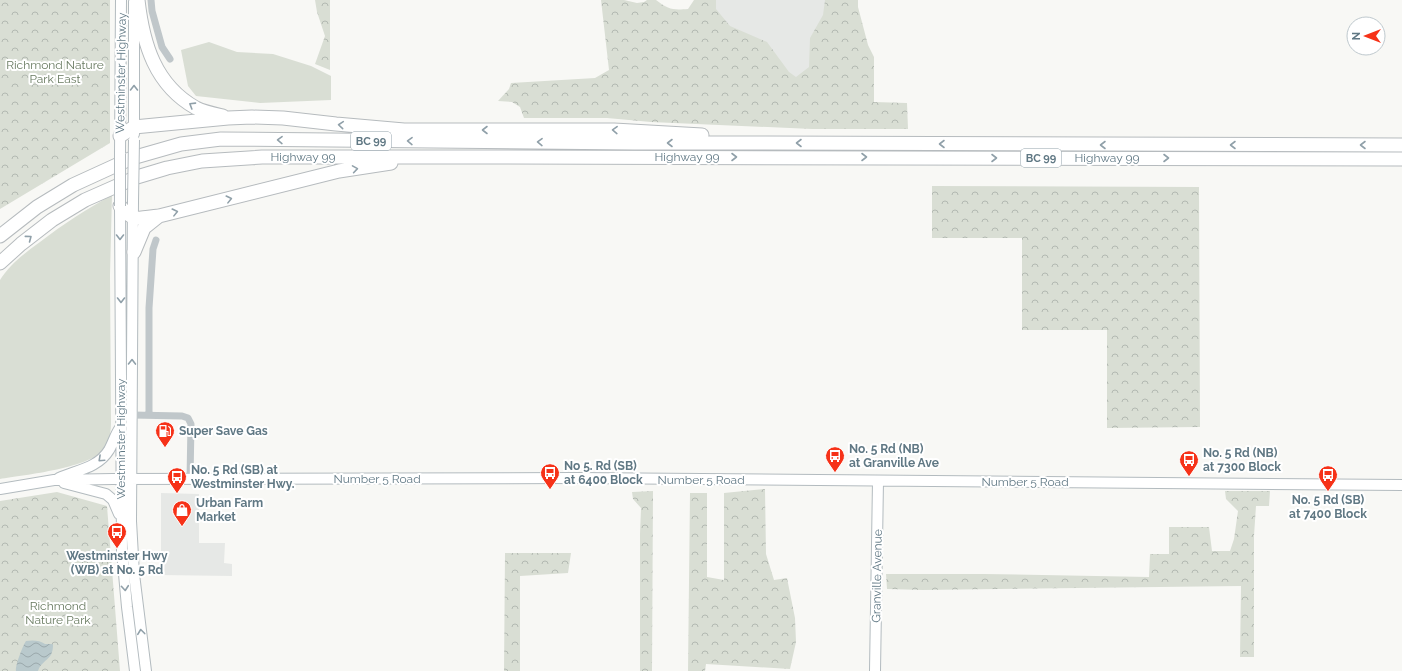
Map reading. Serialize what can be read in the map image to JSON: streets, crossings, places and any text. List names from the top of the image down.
{
  "streets": {
    "highway": ["BC 99", "Highway 99"],
    "main road": ["Westminster Highway", "Number 5 Road", "Granville Avenue"]
  },
  "crossings": [
    ["Westminster Highway", "Number 5 Road"],
    ["Number 5 Road", "Granville Avenue"]
  ],
  "parks": ["Richmond Nature Park East", "Richmond Nature Park"],
  "places": {
    "fuel station": ["Super Save Gas"],
    "bus stop": [
      "No. 5 Rd (NB) at Granville Ave",
      "No. 5 Rd (NB) at 7300 Block",
      "No 5. Rd (SB) at 6400 Block",
      "No. 5 Rd (SB) at 7400 Block",
      "No. 5 Rd (SB) at Westminster Hwy.",
      "Westminster Hwy (WB) at No. 5 Rd"
    ],
    "shop": ["Urban Farm Market"]
  },
  "north": "left"
}
